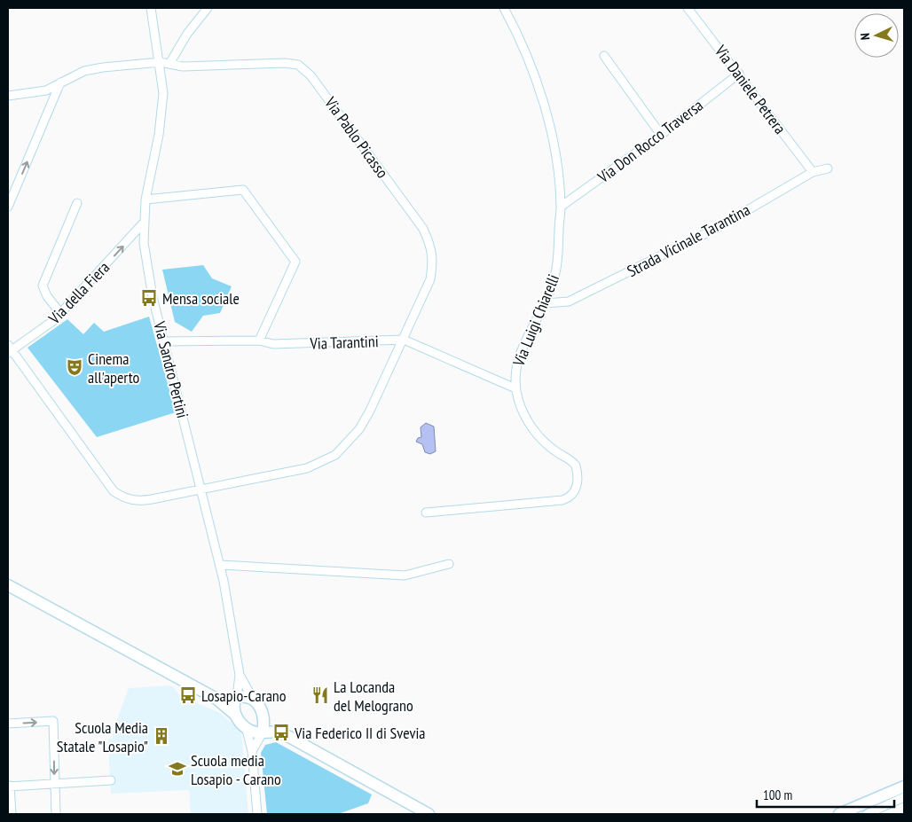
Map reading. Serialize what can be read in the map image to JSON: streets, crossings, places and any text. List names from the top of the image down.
{
  "streets": {
    "street": [
      "Via Daniele Petrera",
      "Via Pablo Picasso",
      "Via Don Rocco Traversa",
      "Strada Vicinale Tarantina",
      "Via della Fiera",
      "Via Luigi Chiarelli",
      "Via Tarantini",
      "Via Sandro Pertini"
    ]
  },
  "crossings": [
    ["Via Daniele Petrera", "Via Don Rocco Traversa"],
    ["Via Daniele Petrera", "Strada Vicinale Tarantina"],
    ["Via Pablo Picasso", "Via della Fiera"],
    ["Via Pablo Picasso", "Via Tarantini"],
    ["Via Pablo Picasso", "Via Sandro Pertini"],
    ["Via Don Rocco Traversa", "Via Luigi Chiarelli"],
    ["Strada Vicinale Tarantina", "Via Luigi Chiarelli"],
    ["Via della Fiera", "Via Sandro Pertini"],
    ["Via Luigi Chiarelli", "Via Tarantini"],
    ["Via Tarantini", "Via Sandro Pertini"]
  ],
  "one_way": ["Via della Fiera"],
  "places": {
    "bus stop": ["Mensa sociale", "Losapio-Carano", "Via Federico II di Svevia"],
    "theatre": ["Cinema all'aperto"],
    "restaurant": ["La Locanda del Melograno"],
    "building": ["Scuola Media Statale \"Losapio\""],
    "school or university": ["Scuola media Losapio - Carano"]
  },
  "scale_bar": "100 m",
  "north": "left"
}
